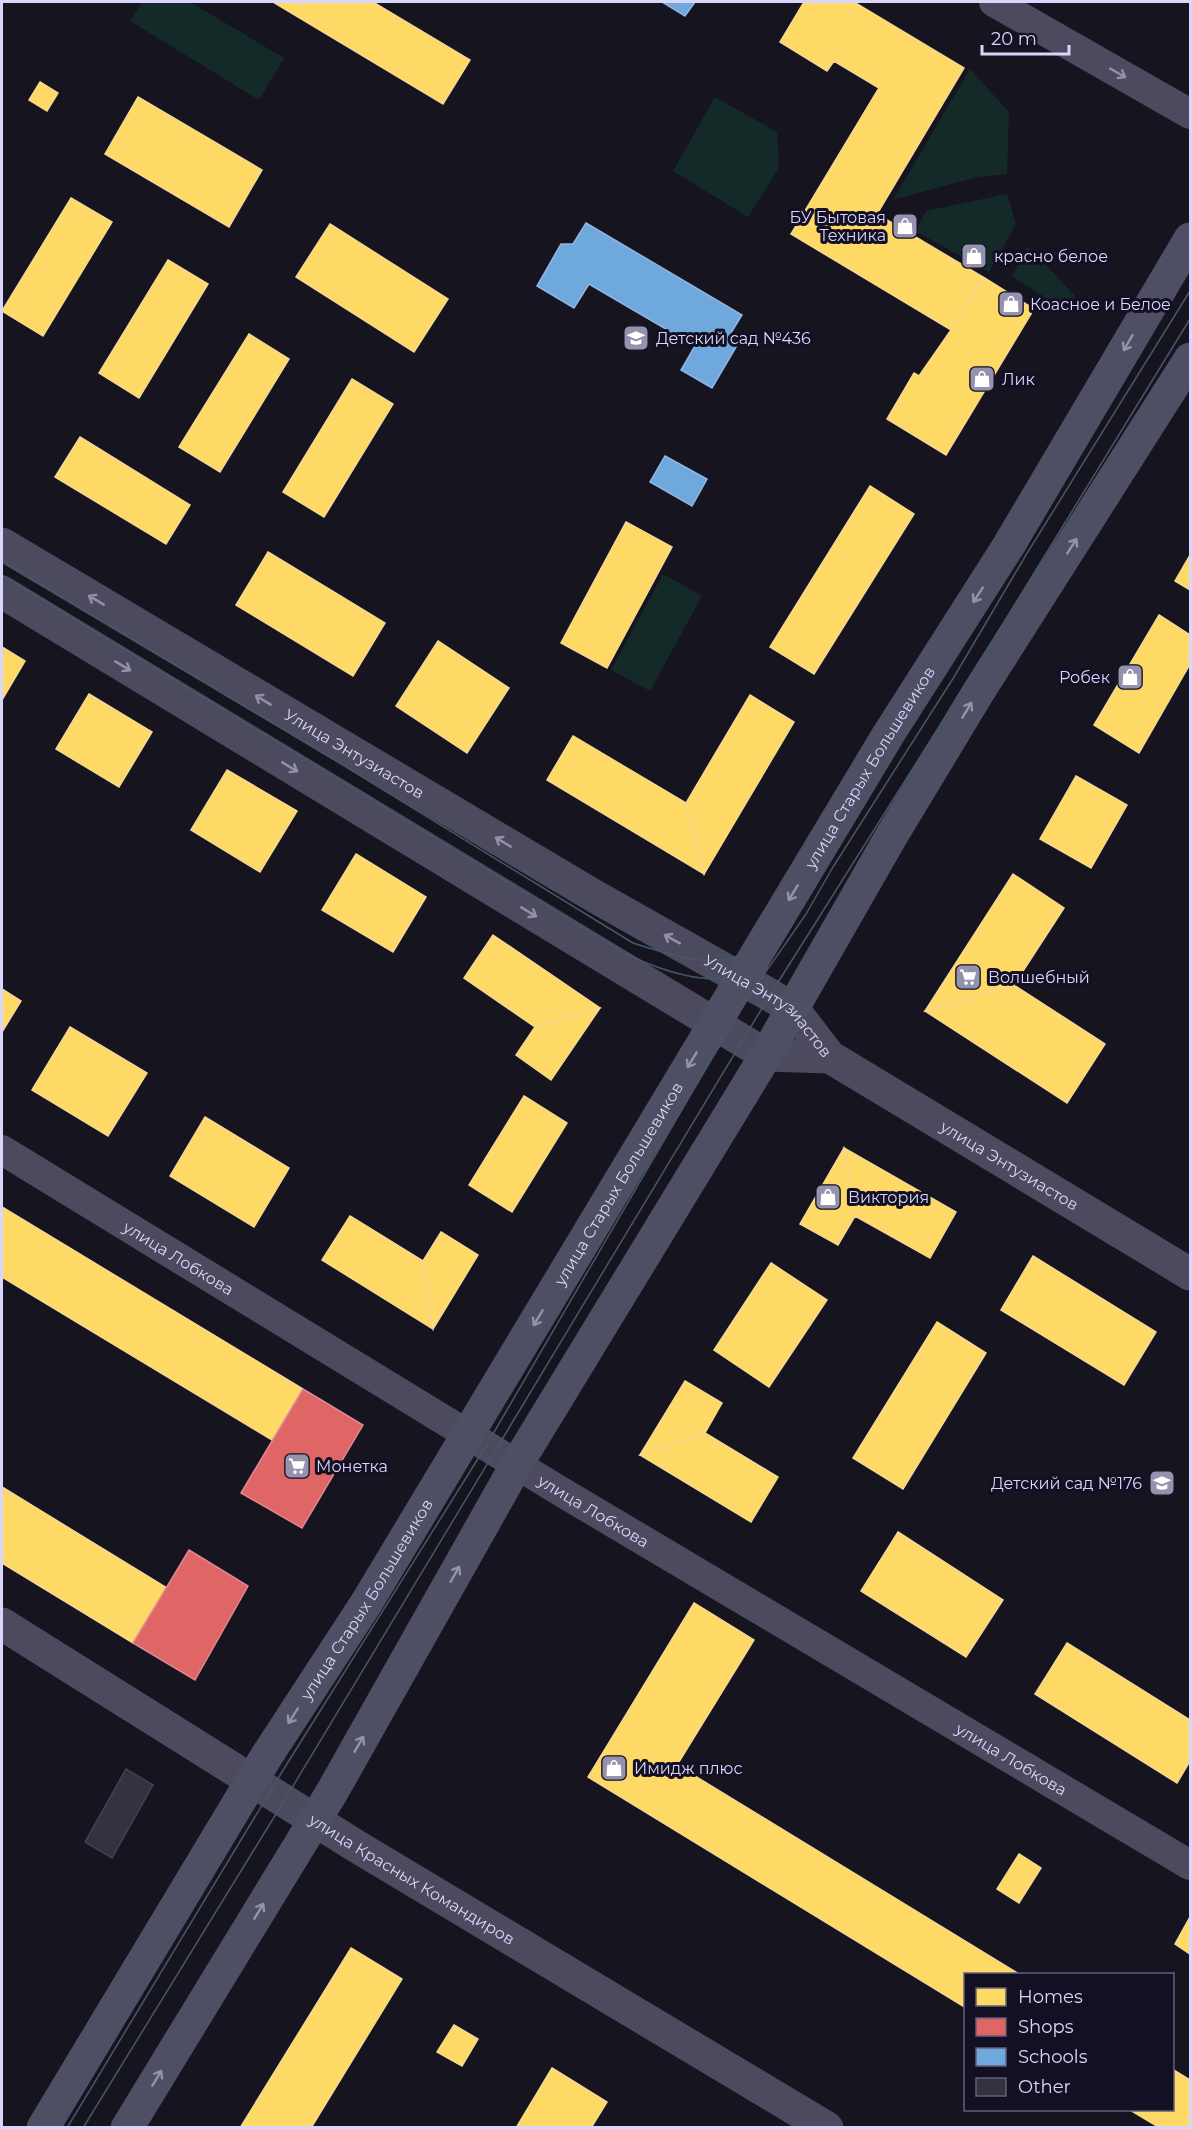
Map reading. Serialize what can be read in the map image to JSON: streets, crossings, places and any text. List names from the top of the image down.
{
  "streets": {
    "main road": ["улица Старых Большевиков"],
    "street": [
      "Улица Энтузиастов",
      "улица Энтузиастов",
      "улица Лобкова",
      "улица Красных Командиров"
    ]
  },
  "crossings": [
    ["Улица Энтузиастов", "улица Старых Большевиков"],
    ["Улица Энтузиастов", "улица Энтузиастов"],
    ["улица Старых Большевиков", "улица Лобкова"],
    ["улица Старых Большевиков", "улица Красных Командиров"]
  ],
  "places": {
    "shop": [
      "БУ Бытовая Техника",
      "красно белое",
      "Коасное и Белое",
      "Лик",
      "Робек",
      "Виктория",
      "Имидж плюс"
    ],
    "school or university": ["Детский сад №436", "Детский сад №176"],
    "supermarket": ["Волшебный", "Монетка"]
  },
  "legend": [
    "Homes",
    "Shops",
    "Schools",
    "Other"
  ],
  "scale_bar": "20 m"
}
